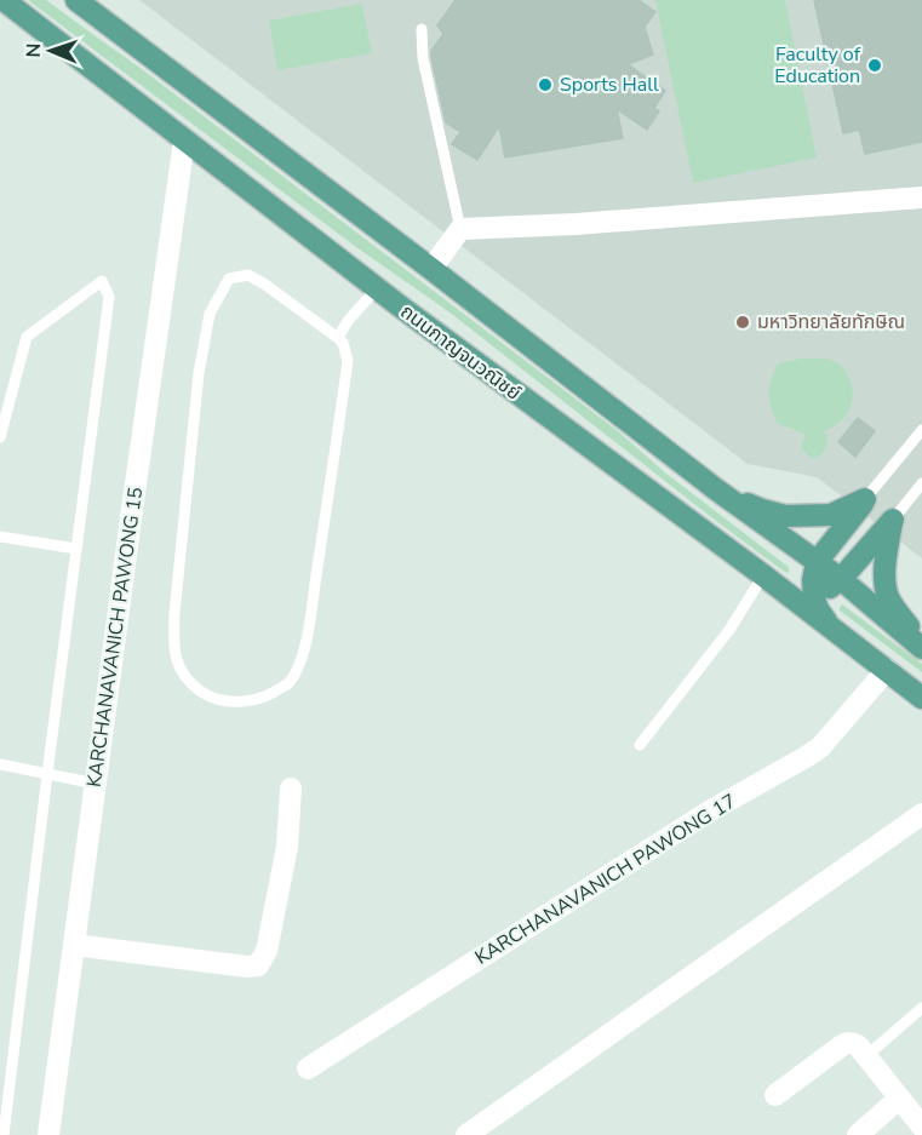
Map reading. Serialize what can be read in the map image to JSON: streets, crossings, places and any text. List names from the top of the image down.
{
  "streets": {
    "main road": ["ถนนกาญจนวณิชย์"],
    "street": ["KARCHANAVANICH PAWONG 15", "KARCHANAVANICH PAWONG 17"]
  },
  "crossings": [
    ["ถนนกาญจนวณิชย์", "KARCHANAVANICH PAWONG 15"],
    ["ถนนกาญจนวณิชย์", "KARCHANAVANICH PAWONG 17"]
  ],
  "places": ["Faculty of Education", "Sports Hall", "มหาวิทยาลัยทักษิณ"],
  "north": "left"
}
